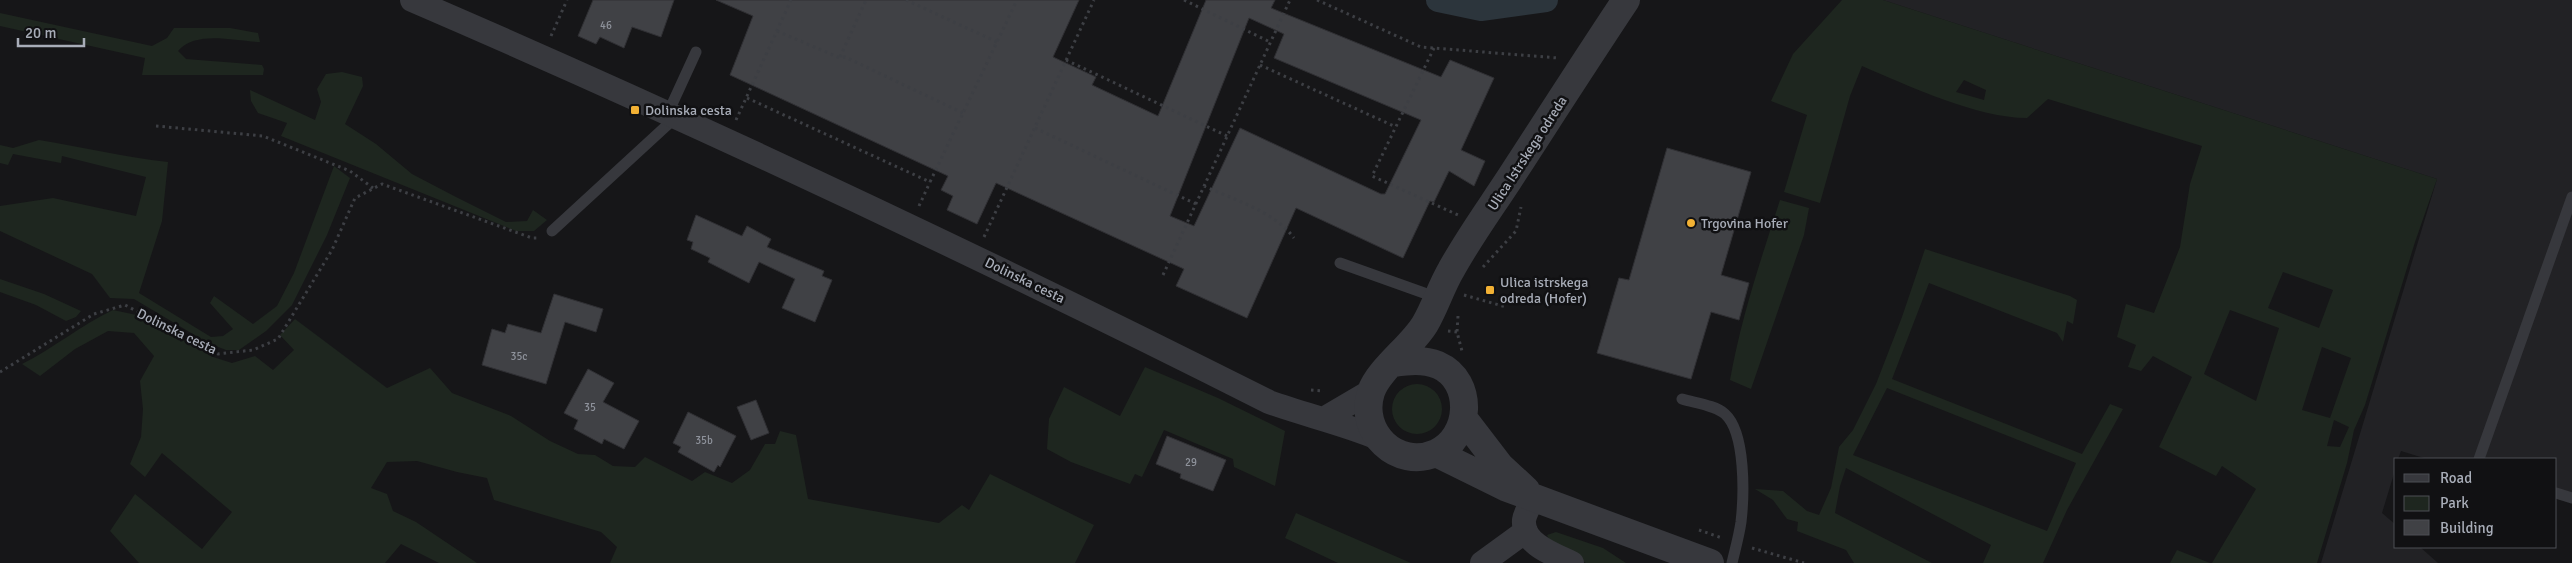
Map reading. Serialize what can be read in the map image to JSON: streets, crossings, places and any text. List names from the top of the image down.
{
  "streets": {
    "street": ["Ulica Istrskega odreda", "Dolinska cesta"]
  },
  "places": {
    "transit": ["Dolinska cesta", "Ulica istrskega odreda (Hofer)"],
    "other": ["Trgovina Hofer"]
  },
  "house_numbers": [
    "46",
    "35c",
    "35",
    "35b",
    "29"
  ],
  "legend": ["Road", "Park", "Building"],
  "scale_bar": "20 m"
}
